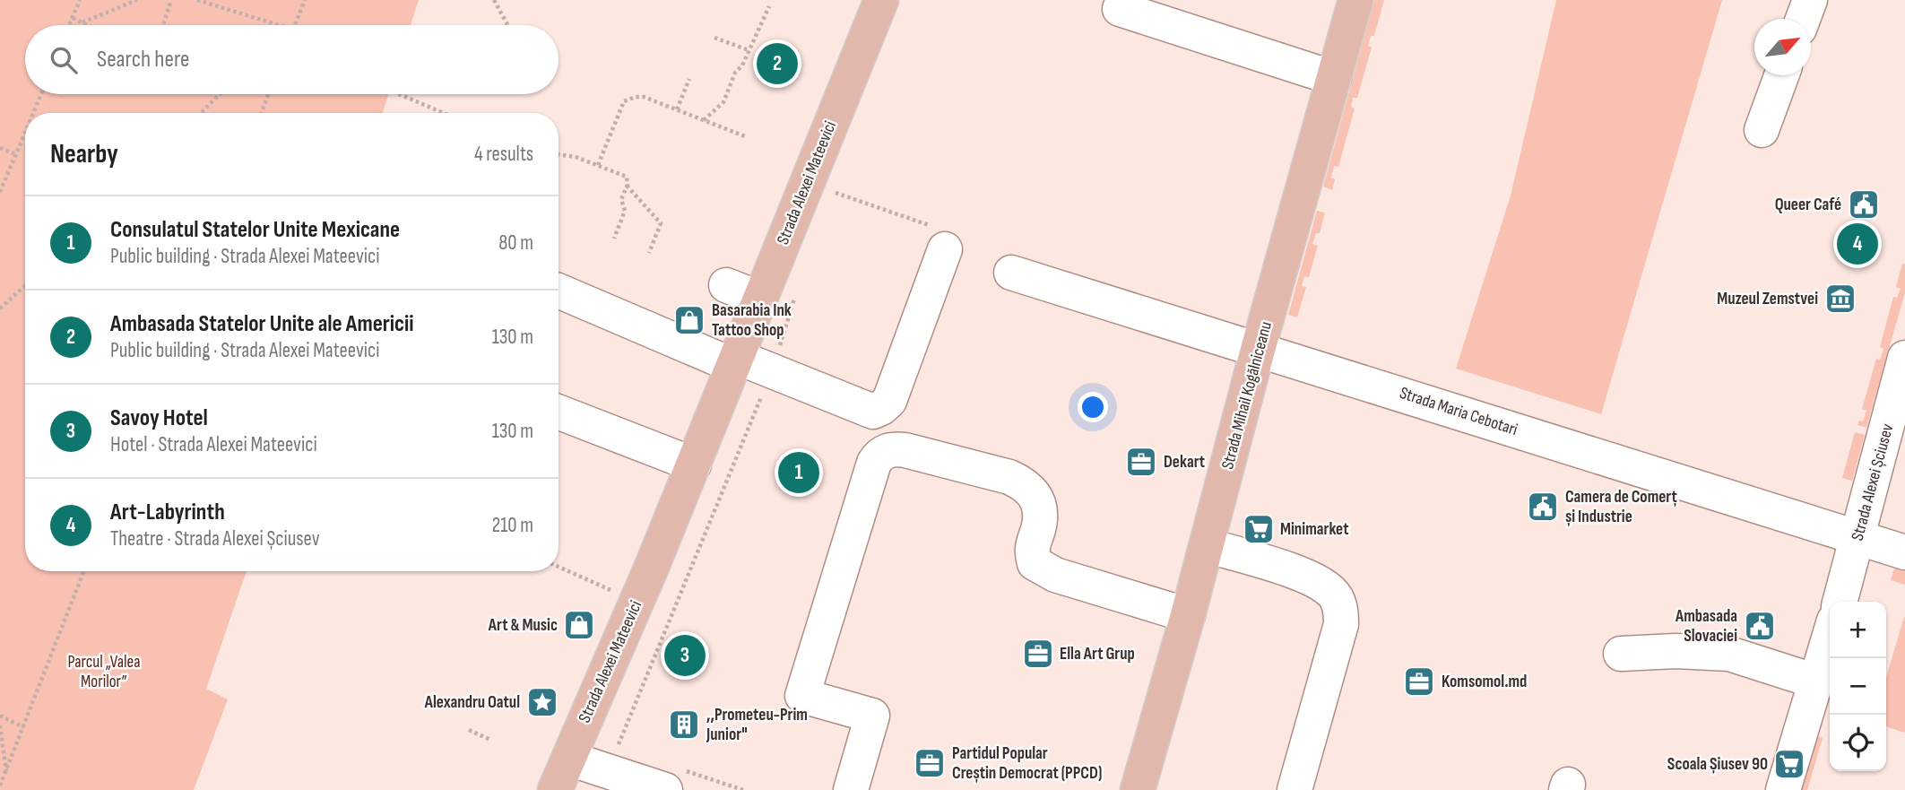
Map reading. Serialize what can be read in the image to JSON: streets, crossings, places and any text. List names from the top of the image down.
{
  "streets": {
    "main road": ["Strada Alexei Mateevici", "Strada Mihail Kogălniceanu"],
    "street": ["Strada Maria Cebotari", "Strada Alexei Șciusev"]
  },
  "crossings": [
    ["Strada Mihail Kogălniceanu", "Strada Maria Cebotari"],
    ["Strada Maria Cebotari", "Strada Alexei Șciusev"]
  ],
  "parks": ["Parcul „Valea Morilor”"],
  "places": {
    "public building": ["Queer Café", "Camera de Comerț și Industrie", "Ambasada Slovaciei"],
    "museum": ["Muzeul Zemstvei"],
    "shop": ["Basarabia Ink Tattoo Shop", "Art & Music"],
    "office": [
      "Dekart",
      "Ella Art Grup",
      "Komsomol.md",
      "Partidul Popular Creștin Democrat (PPCD)"
    ],
    "supermarket": ["Minimarket", "Scoala Șiusev 90"],
    "place": ["Alexandru Oatul"],
    "building": [",,Prometeu-Prim Junior\""]
  },
  "north": "top right",
  "page": {
    "search": "Search here",
    "pins": [
      "2",
      "4",
      "1",
      "3"
    ],
    "heading": ["Nearby", "4 results"],
    "list": [
      {
        "mark": "1",
        "name": "Consulatul Statelor Unite Mexicane",
        "note": "Public building · Strada Alexei Mateevici",
        "value": "80 m"
      },
      {
        "mark": "2",
        "name": "Ambasada Statelor Unite ale Americii",
        "note": "Public building · Strada Alexei Mateevici",
        "value": "130 m"
      },
      {
        "mark": "3",
        "name": "Savoy Hotel",
        "note": "Hotel · Strada Alexei Mateevici",
        "value": "130 m"
      },
      {
        "mark": "4",
        "name": "Art-Labyrinth",
        "note": "Theatre · Strada Alexei Șciusev",
        "value": "210 m"
      }
    ],
    "map_buttons": ["+", "−"]
  }
}
